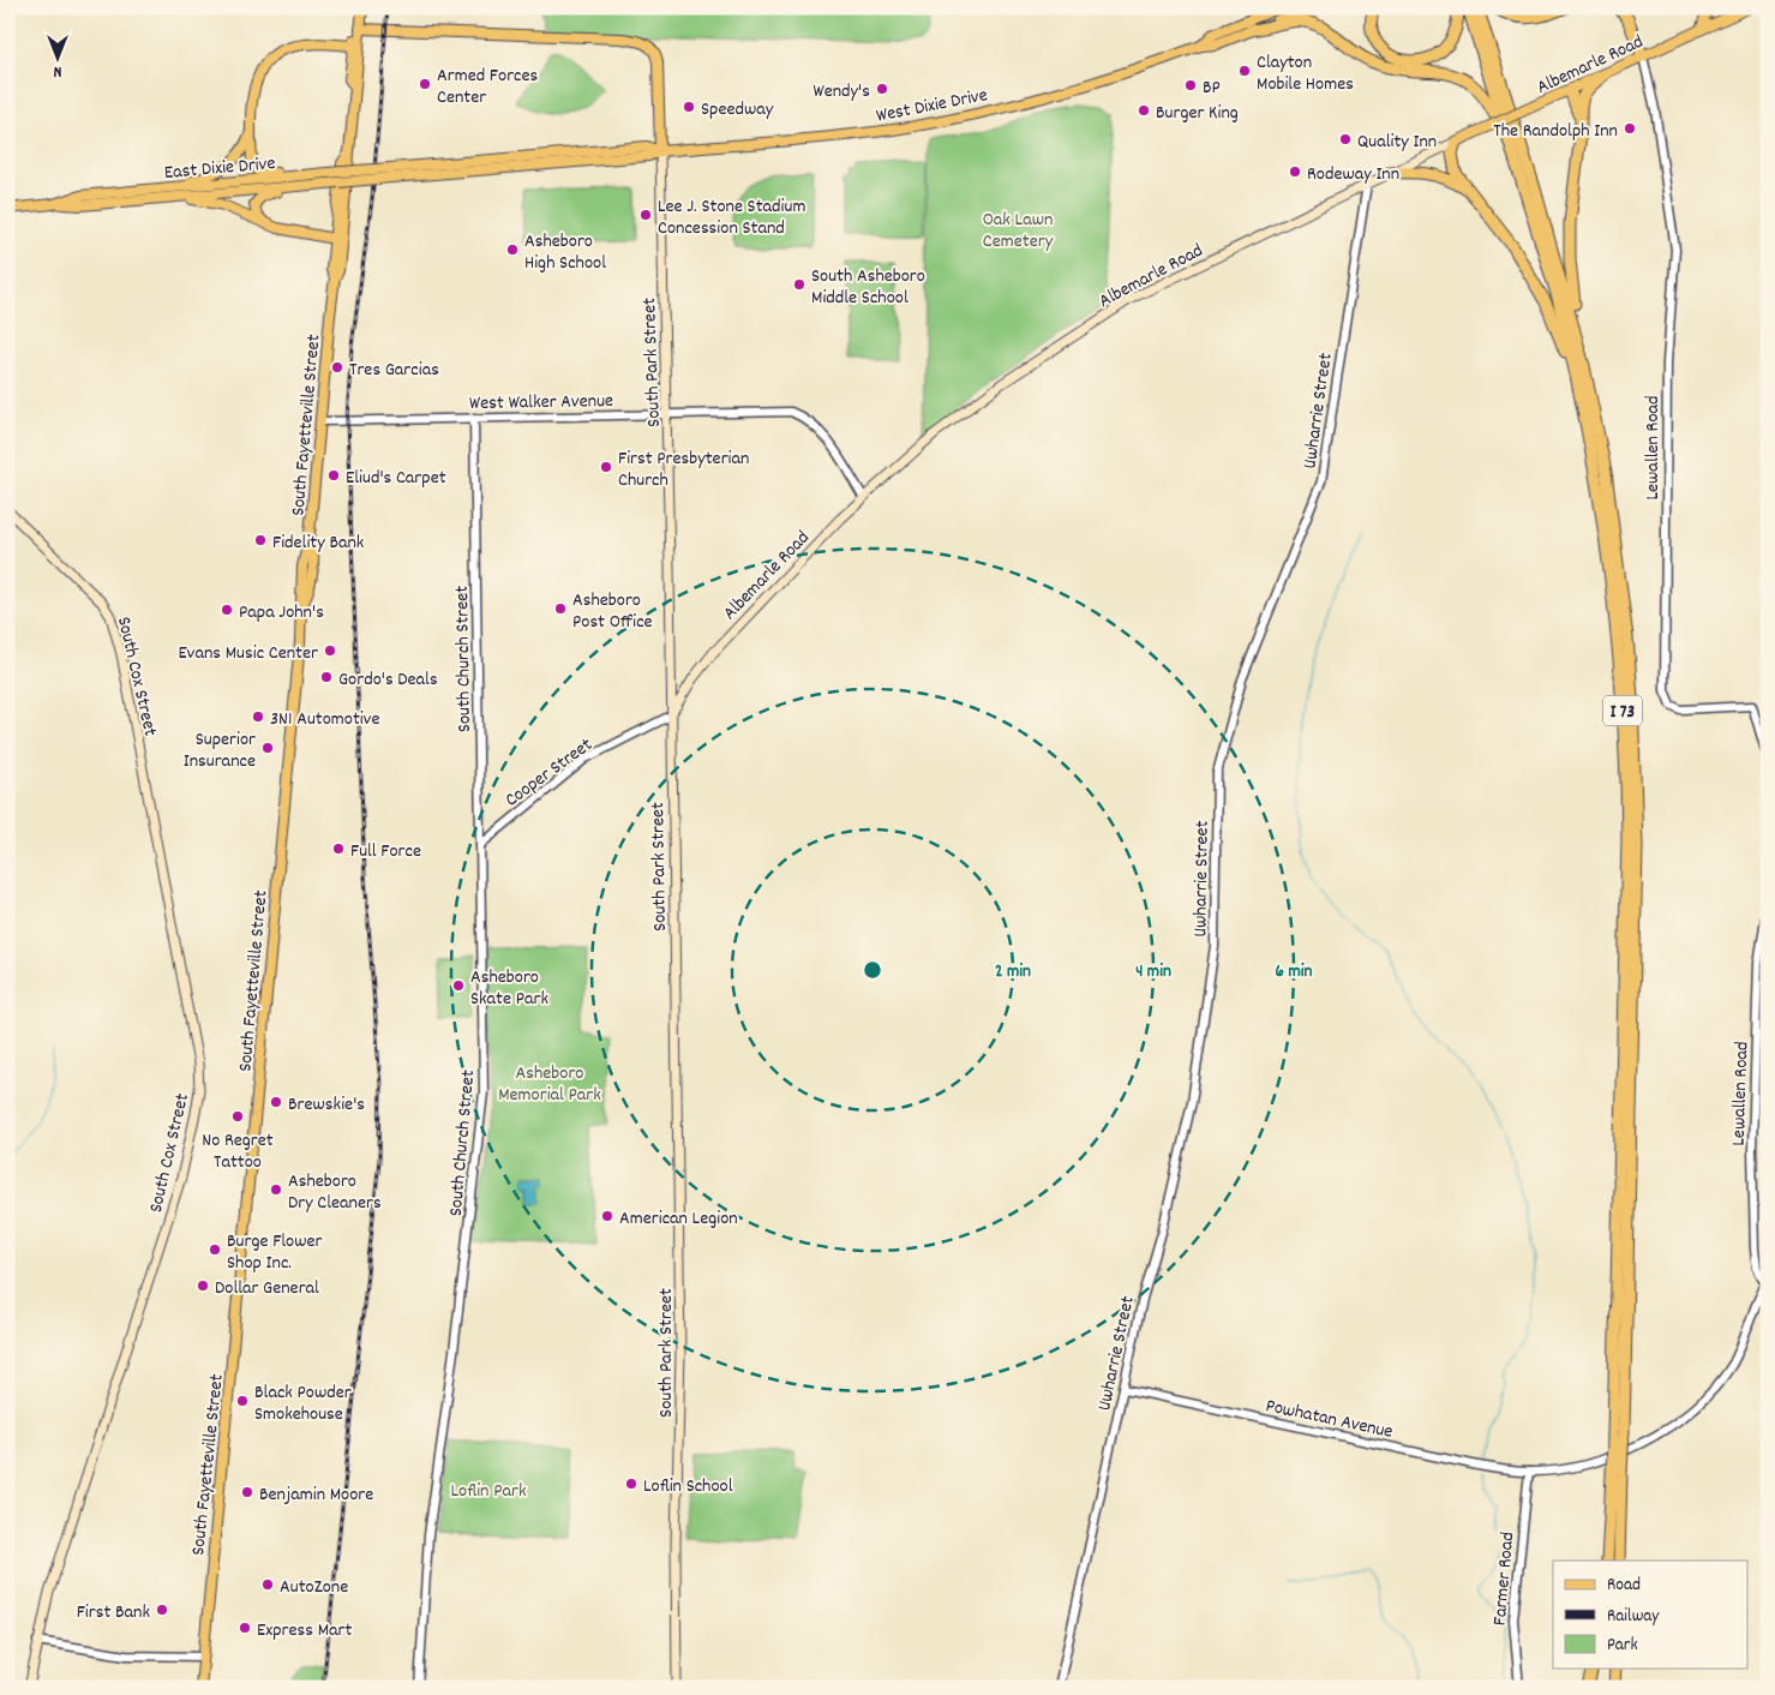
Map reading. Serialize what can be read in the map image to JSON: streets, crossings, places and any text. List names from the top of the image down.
{
  "streets": {
    "highway": ["I 73"],
    "main road": [
      "Albemarle Road",
      "West Dixie Drive",
      "East Dixie Drive",
      "South Park Street",
      "South Fayetteville Street",
      "South Cox Street"
    ],
    "street": [
      "West Walker Avenue",
      "Uwharrie Street",
      "Lewallen Road",
      "South Church Street",
      "Cooper Street",
      "Powhatan Avenue",
      "Farmer Road"
    ]
  },
  "crossings": [
    ["Albemarle Road", "South Park Street"],
    ["Albemarle Road", "West Walker Avenue"],
    ["Albemarle Road", "Uwharrie Street"],
    ["Albemarle Road", "Lewallen Road"],
    ["Albemarle Road", "Cooper Street"],
    ["West Dixie Drive", "East Dixie Drive"],
    ["West Dixie Drive", "South Park Street"],
    ["South Park Street", "West Walker Avenue"],
    ["South Park Street", "South Fayetteville Street"],
    ["South Park Street", "Cooper Street"],
    ["West Walker Avenue", "South Fayetteville Street"],
    ["West Walker Avenue", "South Church Street"],
    ["Uwharrie Street", "Powhatan Avenue"],
    ["Lewallen Road", "Powhatan Avenue"],
    ["South Church Street", "Cooper Street"],
    ["Powhatan Avenue", "Farmer Road"]
  ],
  "parks": ["Oak Lawn Cemetery", "Asheboro Memorial Park", "Loflin Park"],
  "places": [
    "Clayton Mobile Homes",
    "Armed Forces Center",
    "BP",
    "Wendy's",
    "Speedway",
    "Burger King",
    "The Randolph Inn",
    "Quality Inn",
    "Rodeway Inn",
    "Lee J. Stone Stadium Concession Stand",
    "Asheboro High School",
    "South Asheboro Middle School",
    "Tres Garcias",
    "First Presbyterian Church",
    "Eliud's Carpet",
    "Fidelity Bank",
    "Asheboro Post Office",
    "Papa John's",
    "Evans Music Center",
    "Gordo's Deals",
    "3N1 Automotive",
    "Superior Insurance",
    "Full Force",
    "Asheboro Skate Park",
    "Brewskie's",
    "No Regret Tattoo",
    "Asheboro Dry Cleaners",
    "American Legion",
    "Burge Flower Shop Inc.",
    "Dollar General",
    "Black Powder Smokehouse",
    "Loflin School",
    "Benjamin Moore",
    "AutoZone",
    "First Bank",
    "Express Mart"
  ],
  "legend": ["Road", "Railway", "Park"],
  "north": "bottom",
  "rings": ["2 min", "4 min", "6 min"]
}
